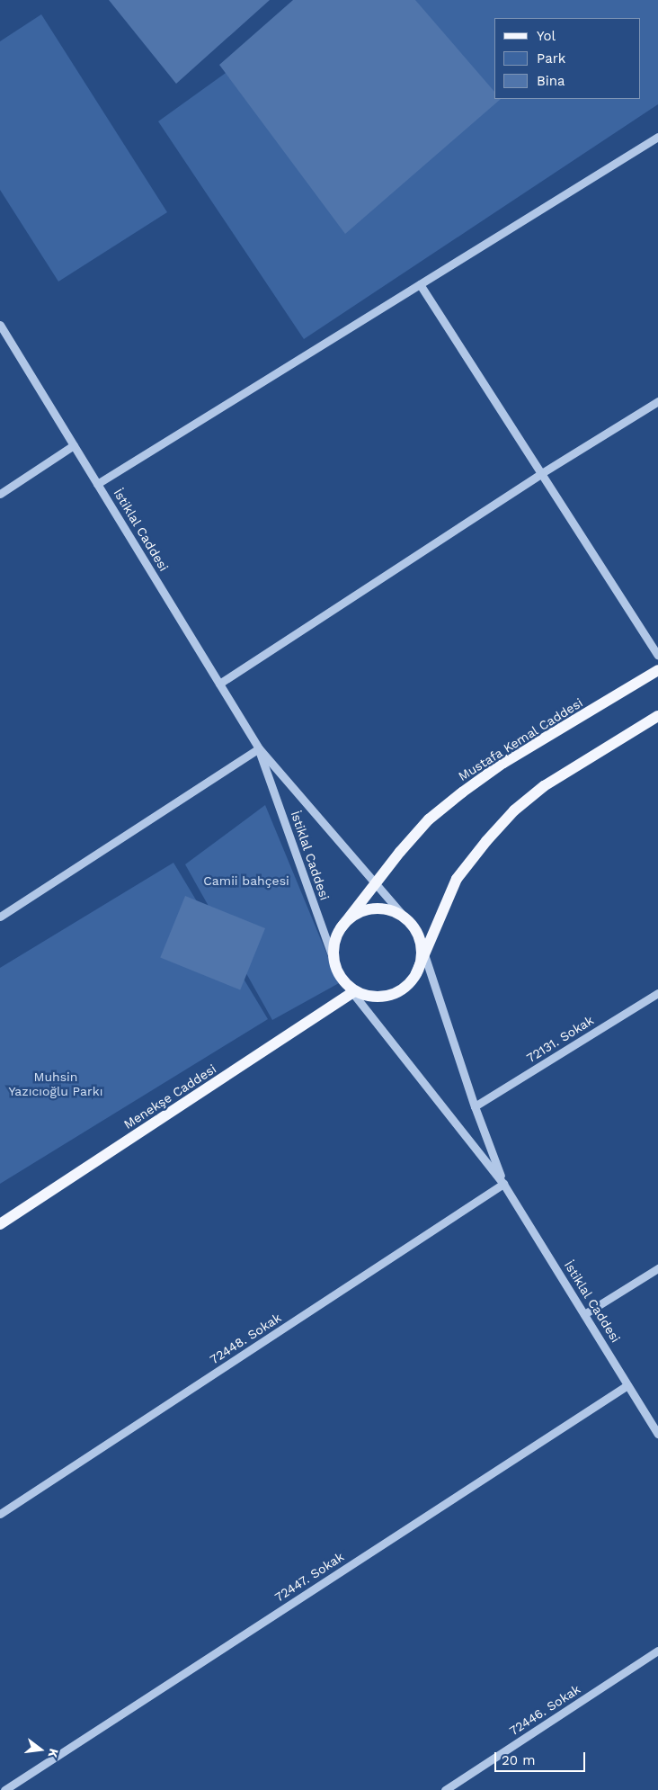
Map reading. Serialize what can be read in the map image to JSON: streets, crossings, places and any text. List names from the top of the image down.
{
  "streets": {
    "main road": ["İstiklal Caddesi", "Mustafa Kemal Caddesi", "Menekşe Caddesi"],
    "street": [
      "72131. Sokak",
      "72448. Sokak",
      "72447. Sokak",
      "72446. Sokak"
    ]
  },
  "crossings": [
    ["İstiklal Caddesi", "Mustafa Kemal Caddesi"],
    ["İstiklal Caddesi", "72131. Sokak"],
    ["İstiklal Caddesi", "Menekşe Caddesi"],
    ["İstiklal Caddesi", "72448. Sokak"],
    ["İstiklal Caddesi", "72447. Sokak"],
    ["Mustafa Kemal Caddesi", "Menekşe Caddesi"]
  ],
  "parks": ["Camii bahçesi", "Muhsin Yazıcıoğlu Parkı"],
  "legend": ["Yol", "Park", "Bina"],
  "scale_bar": "20 m",
  "north": "right"
}
